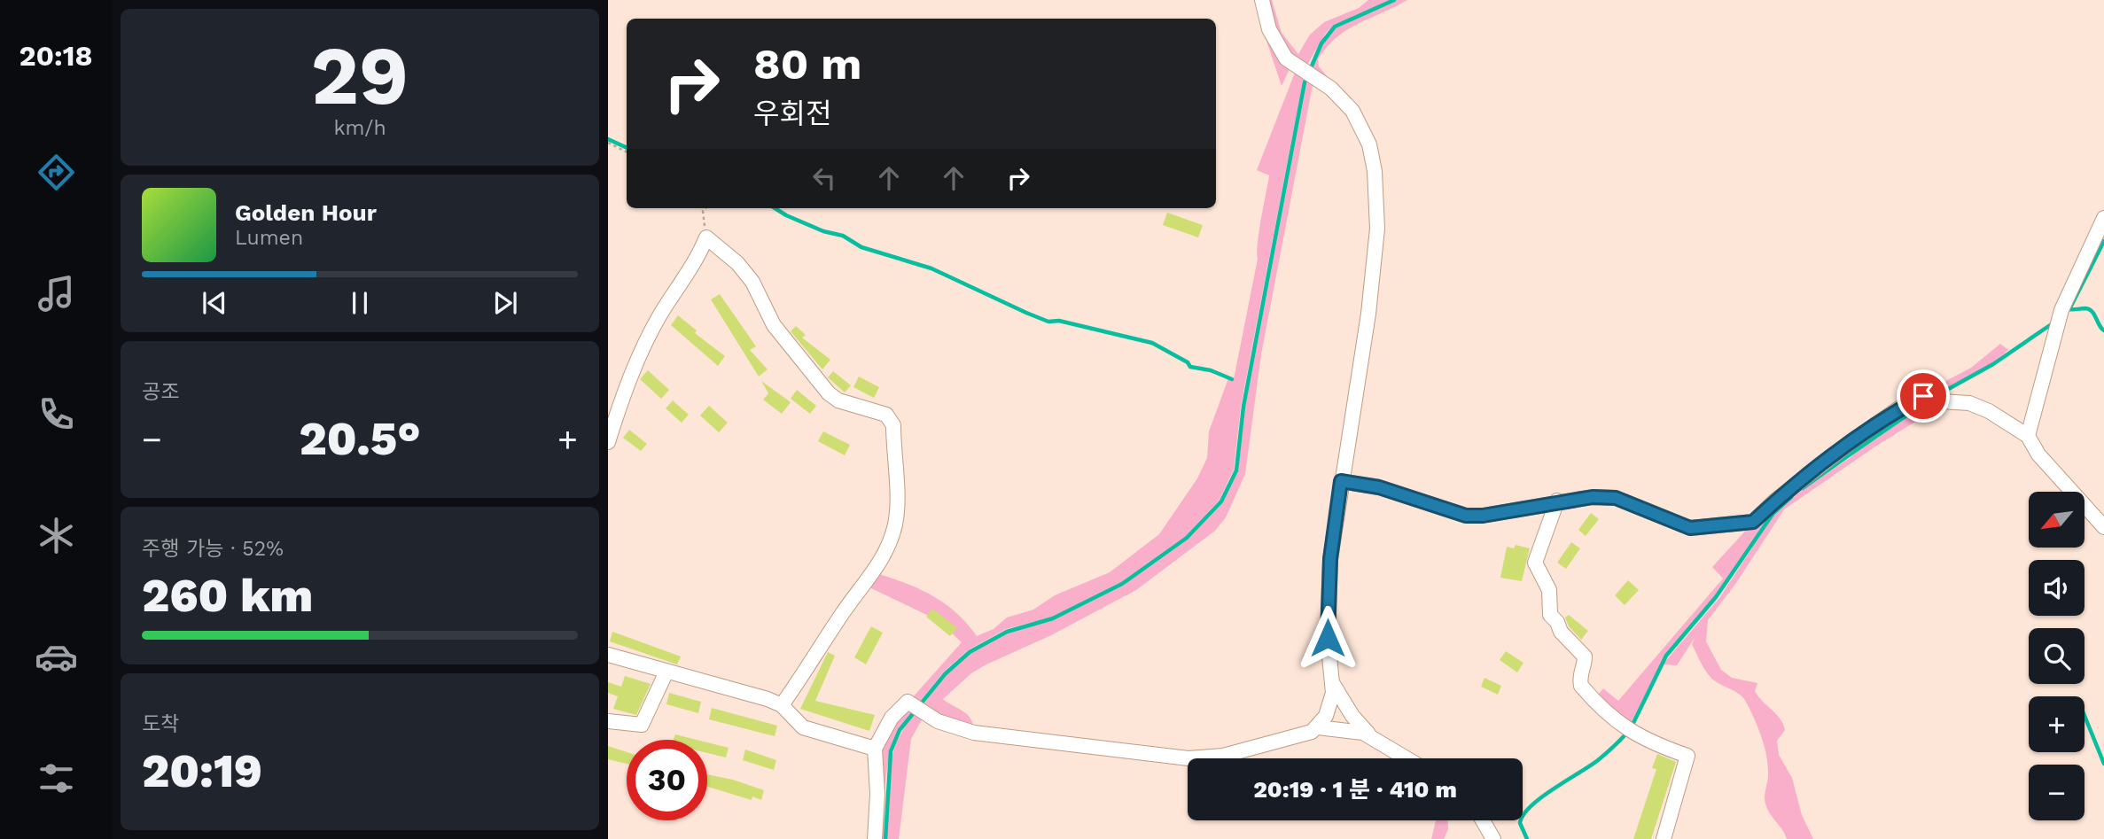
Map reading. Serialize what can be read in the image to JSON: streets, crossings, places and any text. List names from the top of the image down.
{
  "north": "bottom left",
  "page": {
    "tabs": "20:18",
    "tile": [
      ["29", "km/h"],
      "공조",
      ["주행 가능 · 52%", "260 km"],
      ["도착", "20:19"]
    ],
    "turn": ["80 m", "우회전"],
    "song": ["Golden Hour", "Lumen"],
    "heat": ["−", "20.5°", "+"],
    "map_buttons": ["+", "−"],
    "limit": "30",
    "trip": "20:19 · 1 분 · 410 m"
  }
}
